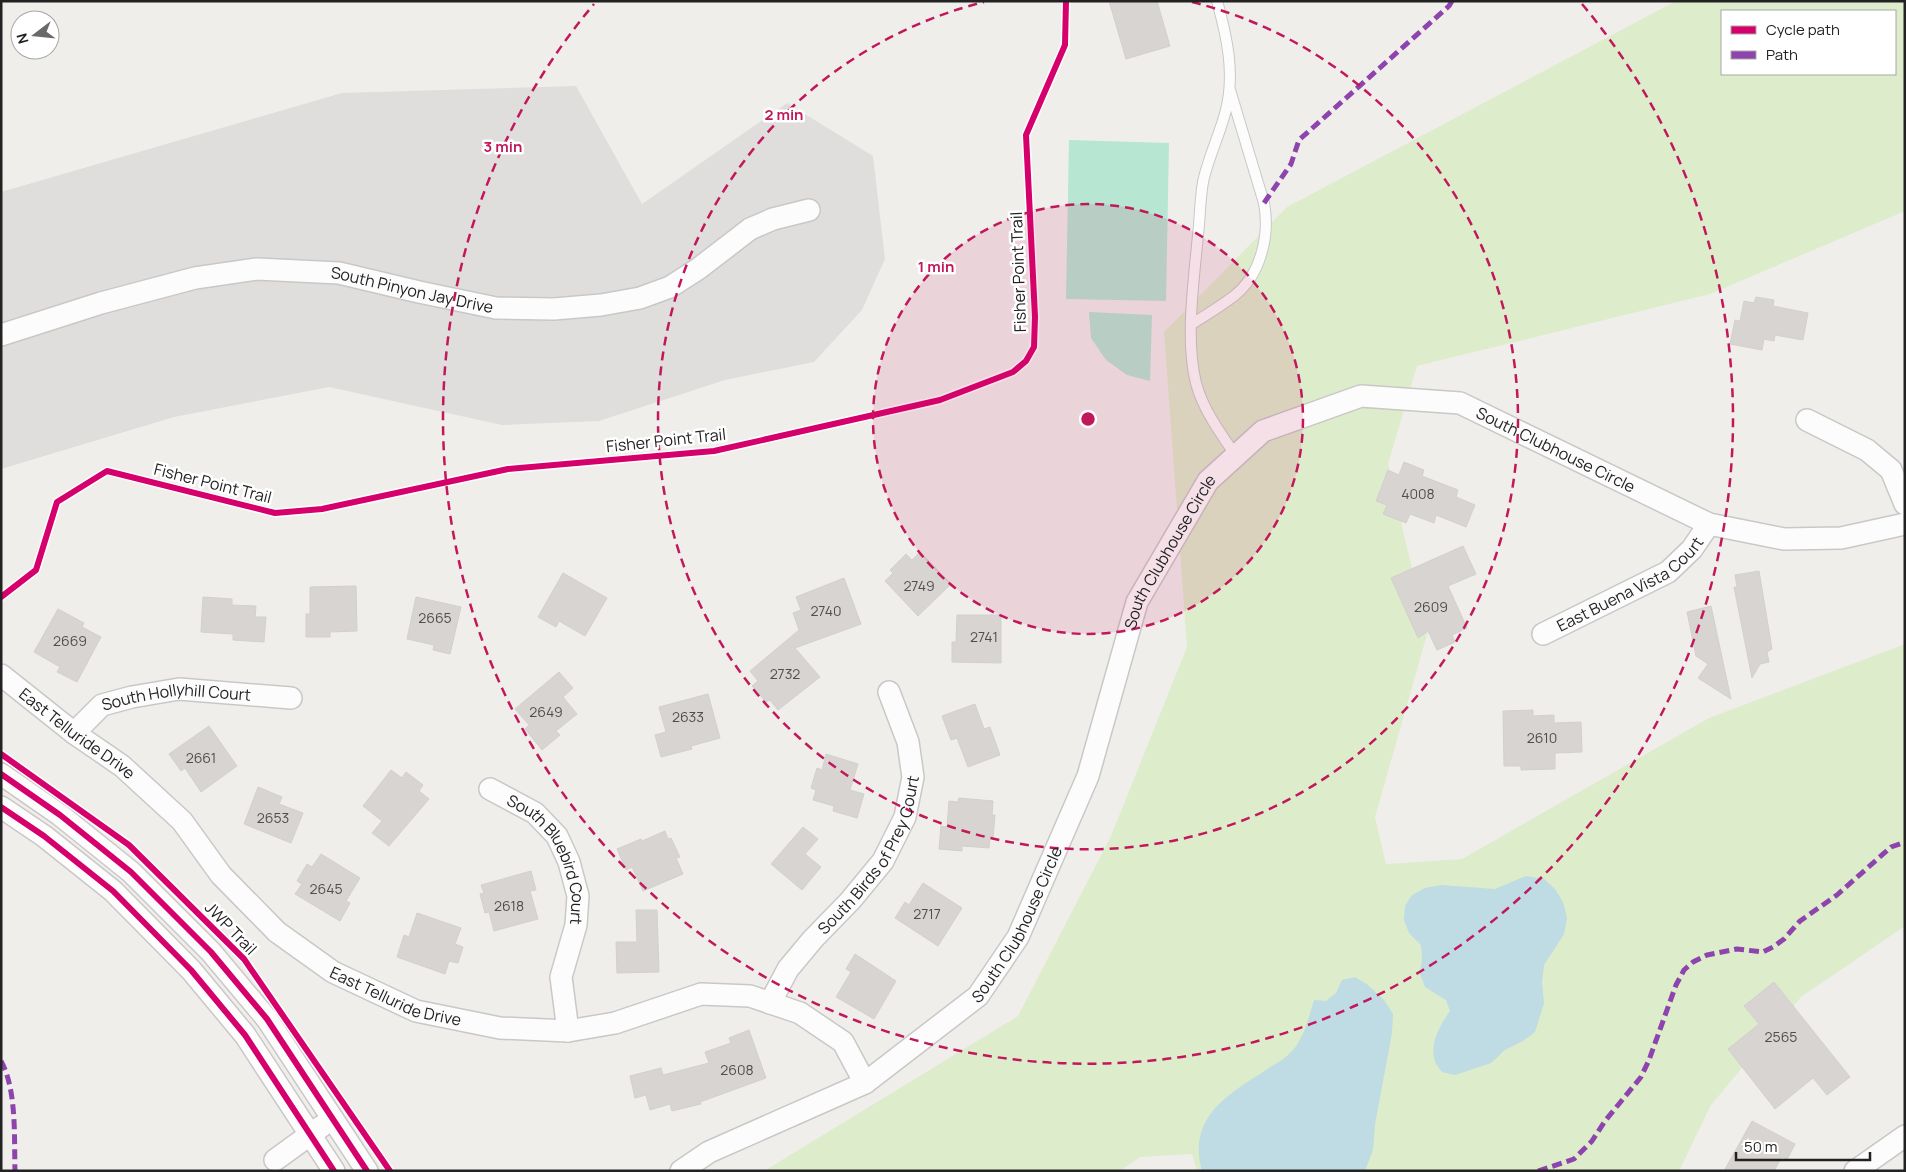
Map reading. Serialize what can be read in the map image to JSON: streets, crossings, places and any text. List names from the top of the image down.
{
  "streets": {
    "street": [
      "South Pinyon Jay Drive",
      "South Clubhouse Circle",
      "East Buena Vista Court",
      "South Hollyhill Court",
      "East Telluride Drive",
      "South Birds of Prey Court",
      "South Bluebird Court"
    ],
    "cycle path": ["Fisher Point Trail", "JWP Trail"]
  },
  "crossings": [
    ["South Clubhouse Circle", "East Buena Vista Court"],
    ["South Clubhouse Circle", "East Telluride Drive"],
    ["South Hollyhill Court", "East Telluride Drive"],
    ["East Telluride Drive", "South Birds of Prey Court"],
    ["East Telluride Drive", "South Bluebird Court"]
  ],
  "house_numbers": [
    "4008",
    "2749",
    "2609",
    "2740",
    "2665",
    "2741",
    "2669",
    "2732",
    "2649",
    "2633",
    "2610",
    "2661",
    "2653",
    "2645",
    "2618",
    "2717",
    "2565",
    "2608"
  ],
  "legend": ["Cycle path", "Path"],
  "scale_bar": "50 m",
  "north": "left",
  "rings": ["2 min", "3 min", "1 min"]
}
